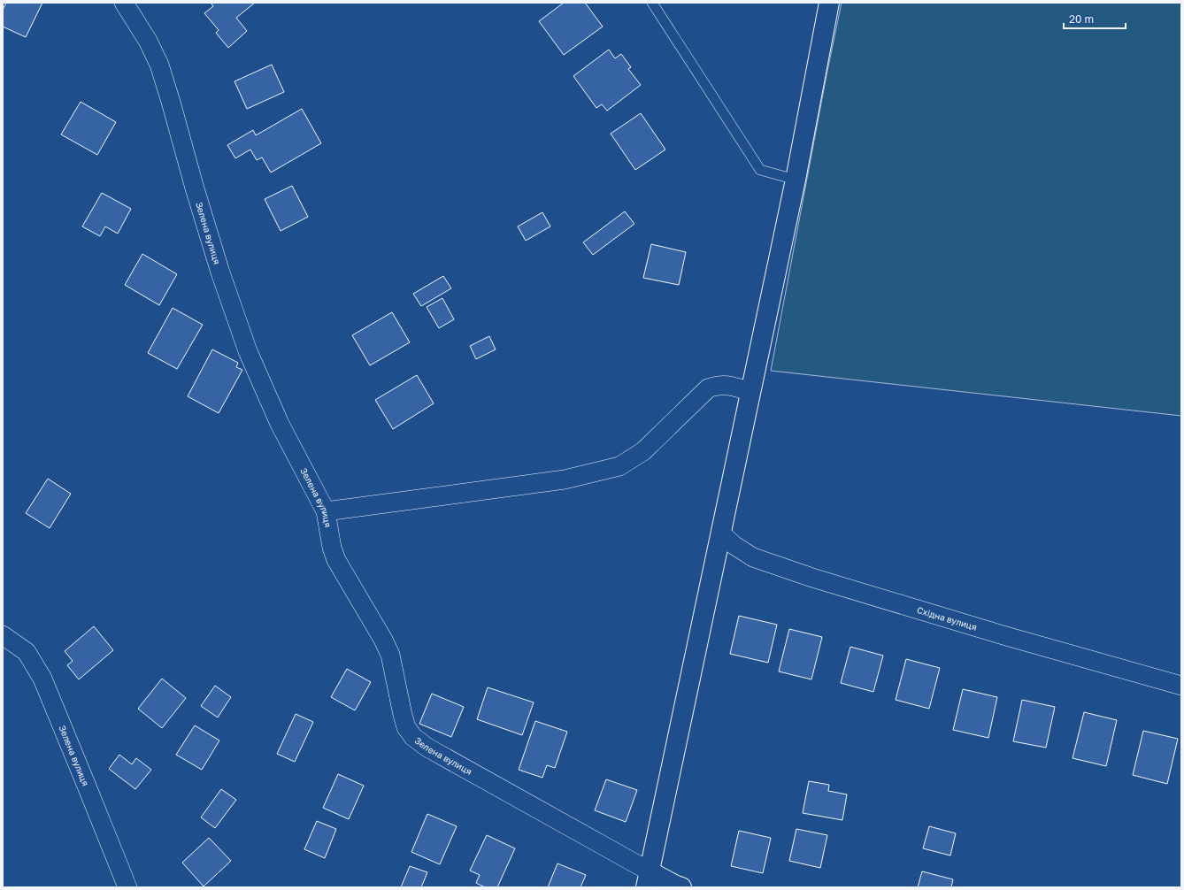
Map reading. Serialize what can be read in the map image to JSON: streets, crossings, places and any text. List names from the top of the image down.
{
  "streets": {
    "street": ["Зелена вулиця", "Східна вулиця"]
  },
  "scale_bar": "20 m"
}
